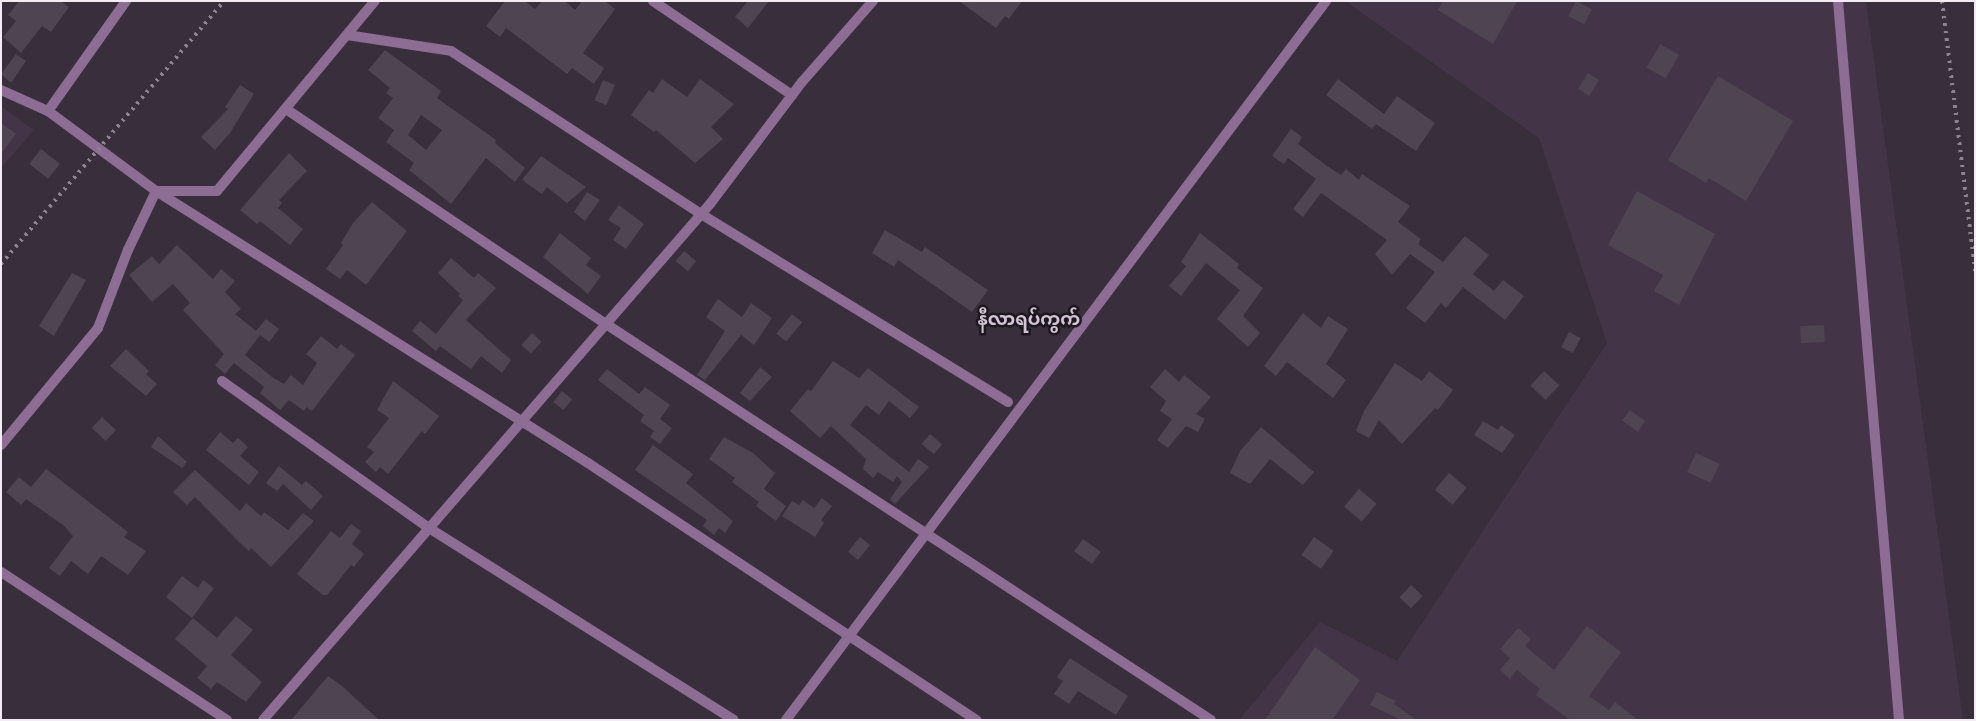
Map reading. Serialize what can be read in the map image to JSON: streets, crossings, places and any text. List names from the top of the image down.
{
  "districts": ["နီလာရပ်ကွက်"]
}
